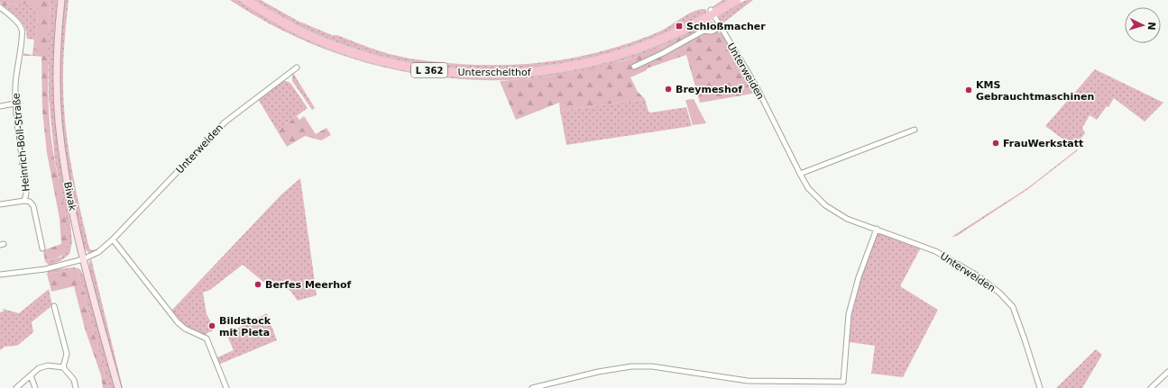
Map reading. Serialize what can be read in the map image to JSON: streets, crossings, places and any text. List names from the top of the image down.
{
  "streets": {
    "main road": ["L 362", "Unterschelthof"],
    "street": ["Unterweiden", "Heinrich-Böll-Straße", "Biwak"]
  },
  "crossings": [
    ["L 362", "Unterweiden"],
    ["L 362", "Unterschelthof"],
    ["Unterweiden", "Unterschelthof"],
    ["Unterweiden", "Biwak"]
  ],
  "places": {
    "transit": ["Schloßmacher"],
    "other": [
      "Breymeshof",
      "KMS Gebrauchtmaschinen",
      "FrauWerkstatt",
      "Berfes Meerhof",
      "Bildstock mit Pieta"
    ]
  },
  "north": "right"
}
